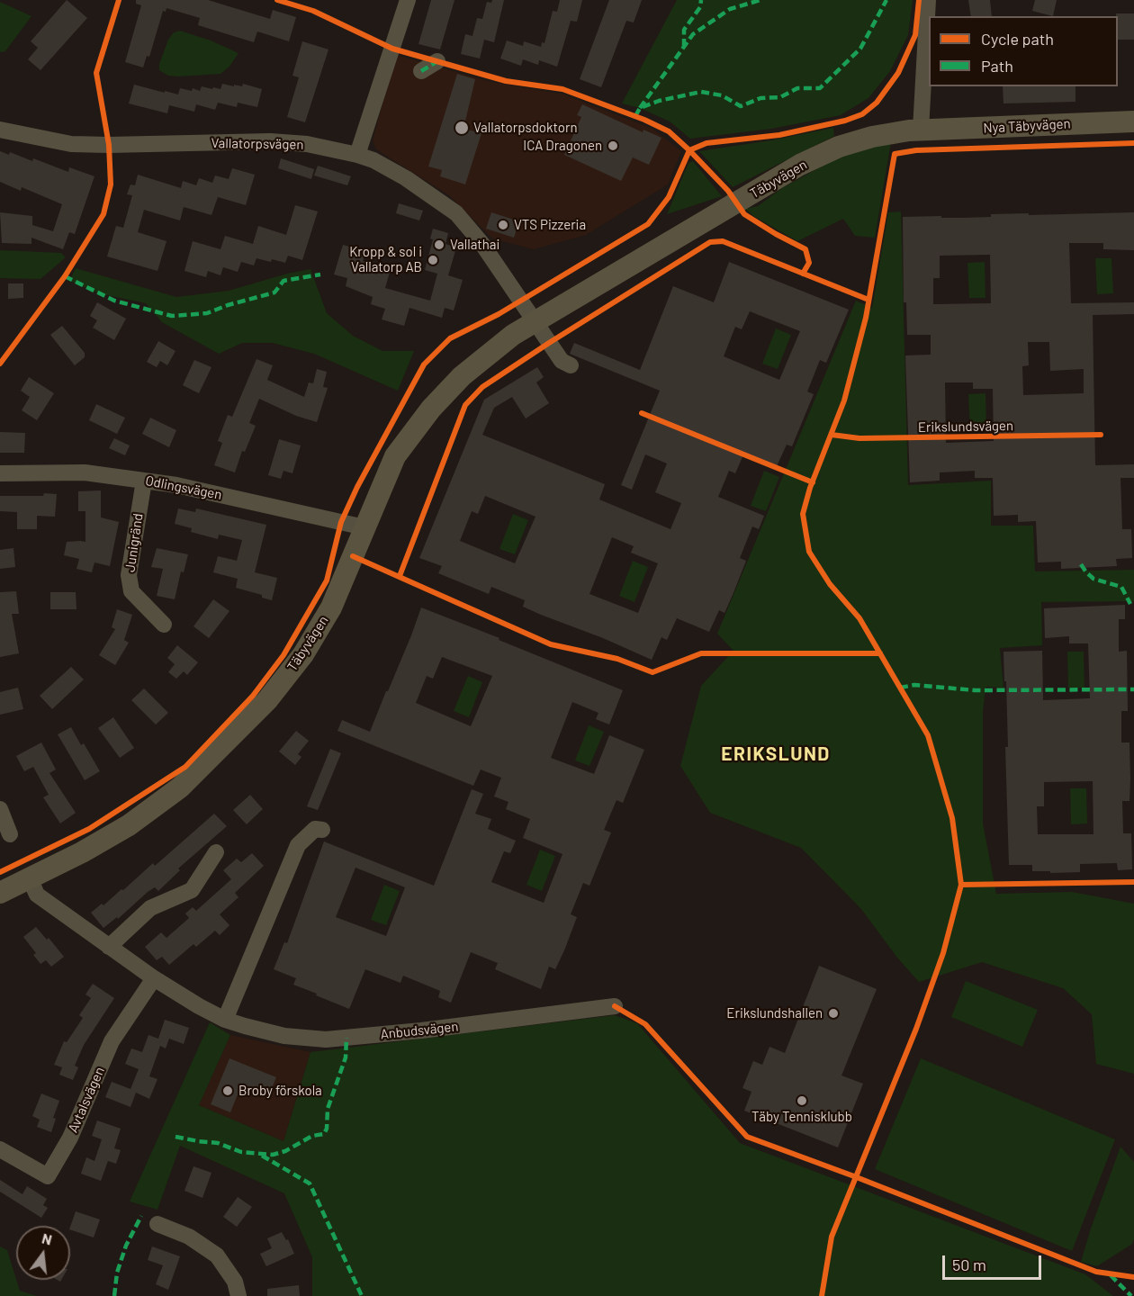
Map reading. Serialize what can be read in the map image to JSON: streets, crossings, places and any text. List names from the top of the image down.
{
  "streets": {
    "main road": ["Nya Täbyvägen", "Täbyvägen"],
    "street": [
      "Vallatorpsvägen",
      "Odlingsvägen",
      "Junigränd",
      "Anbudsvägen",
      "Avtalsvägen"
    ],
    "cycle path": ["Erikslundsvägen"]
  },
  "crossings": [
    ["Nya Täbyvägen", "Täbyvägen"],
    ["Vallatorpsvägen", "Täbyvägen"],
    ["Täbyvägen", "Odlingsvägen"],
    ["Täbyvägen", "Anbudsvägen"],
    ["Odlingsvägen", "Junigränd"],
    ["Anbudsvägen", "Avtalsvägen"]
  ],
  "districts": ["ERIKSLUND"],
  "places": [
    "Vallatorpsdoktorn",
    "ICA Dragonen",
    "VTS Pizzeria",
    "Vallathai",
    "Kropp & sol i Vallatorp AB",
    "Erikslundshallen",
    "Broby förskola",
    "Täby Tennisklubb"
  ],
  "legend": ["Cycle path", "Path"],
  "scale_bar": "50 m",
  "north": "top"
}
